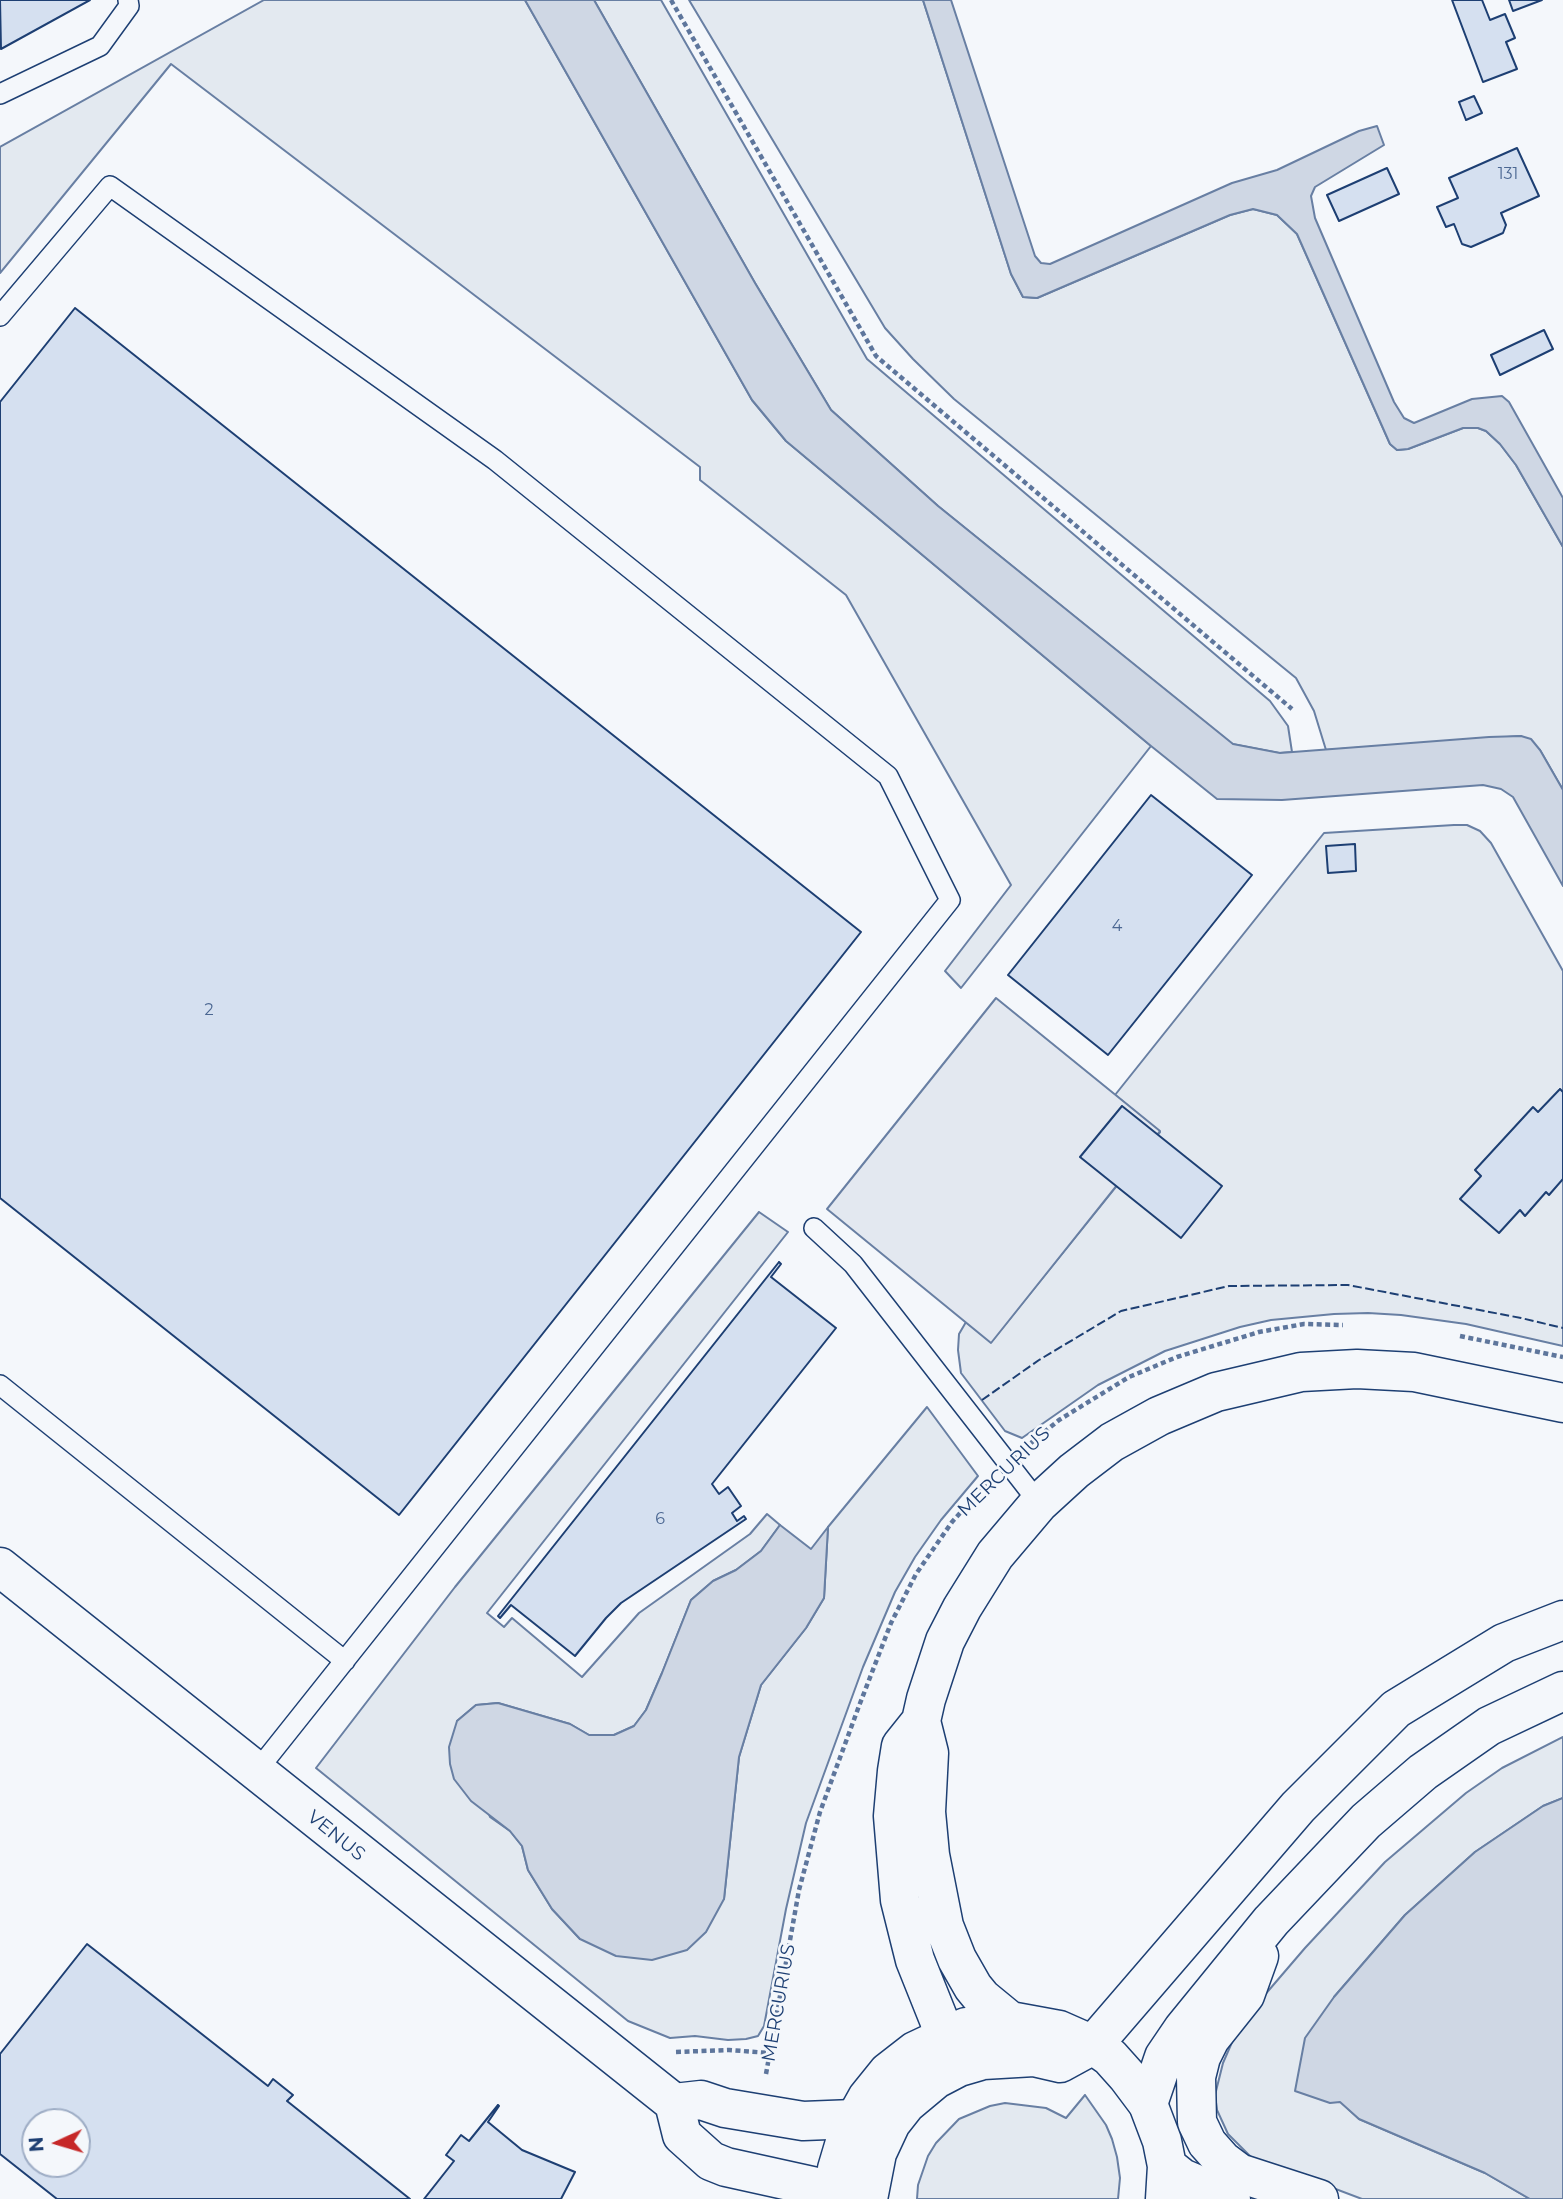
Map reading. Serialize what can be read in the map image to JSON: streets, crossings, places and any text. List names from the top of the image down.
{
  "streets": {
    "main road": ["VENUS"],
    "path": ["MERCURIUS"]
  },
  "house_numbers": [
    "131",
    "4",
    "2",
    "6"
  ],
  "north": "left"
}
